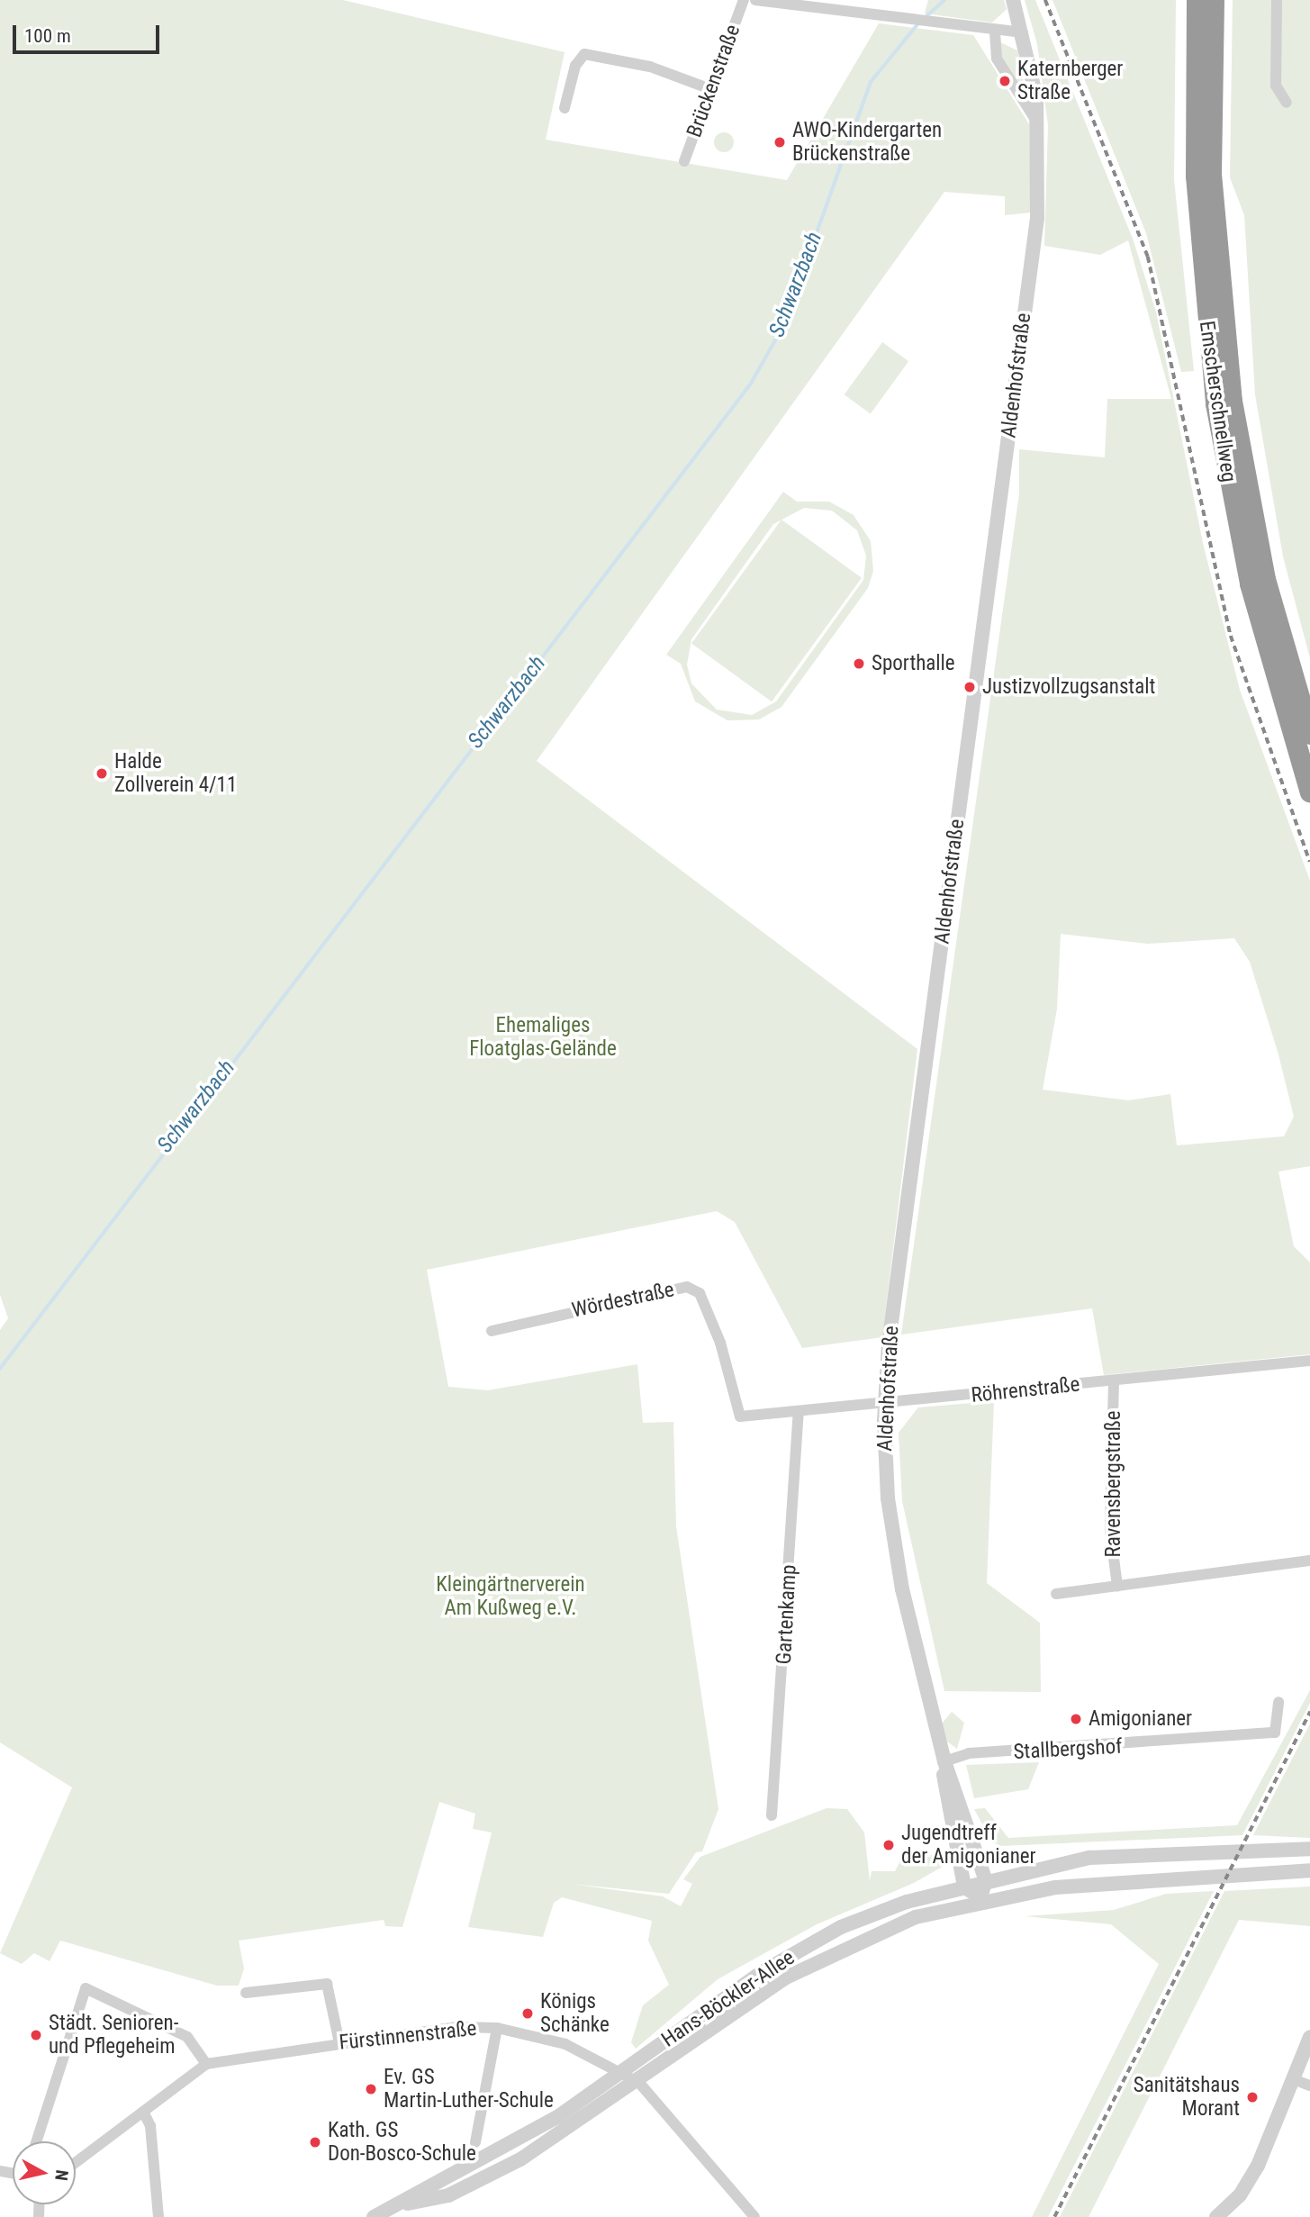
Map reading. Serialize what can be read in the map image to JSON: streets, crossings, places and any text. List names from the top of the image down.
{
  "streets": {
    "highway": ["Emscherschnellweg"],
    "street": [
      "Brückenstraße",
      "Aldenhofstraße",
      "Wördestraße",
      "Röhrenstraße",
      "Ravensbergstraße",
      "Gartenkamp",
      "Stallbergshof",
      "Hans-Böckler-Allee",
      "Fürstinnenstraße"
    ]
  },
  "crossings": [
    ["Aldenhofstraße", "Röhrenstraße"],
    ["Aldenhofstraße", "Stallbergshof"],
    ["Aldenhofstraße", "Hans-Böckler-Allee"],
    ["Wördestraße", "Röhrenstraße"],
    ["Röhrenstraße", "Ravensbergstraße"],
    ["Röhrenstraße", "Gartenkamp"],
    ["Hans-Böckler-Allee", "Fürstinnenstraße"]
  ],
  "water": ["Schwarzbach"],
  "parks": ["Ehemaliges Floatglas-Gelände", "Kleingärtnerverein Am Kußweg e.V."],
  "places": [
    "Katernberger Straße",
    "AWO-Kindergarten Brückenstraße",
    "Sporthalle",
    "Justizvollzugsanstalt",
    "Halde Zollverein 4/11",
    "Amigonianer",
    "Jugendtreff der Amigonianer",
    "Königs Schänke",
    "Städt. Senioren- und Pflegeheim",
    "Ev. GS Martin-Luther-Schule",
    "Sanitätshaus Morant",
    "Kath. GS Don-Bosco-Schule"
  ],
  "scale_bar": "100 m",
  "north": "right"
}
